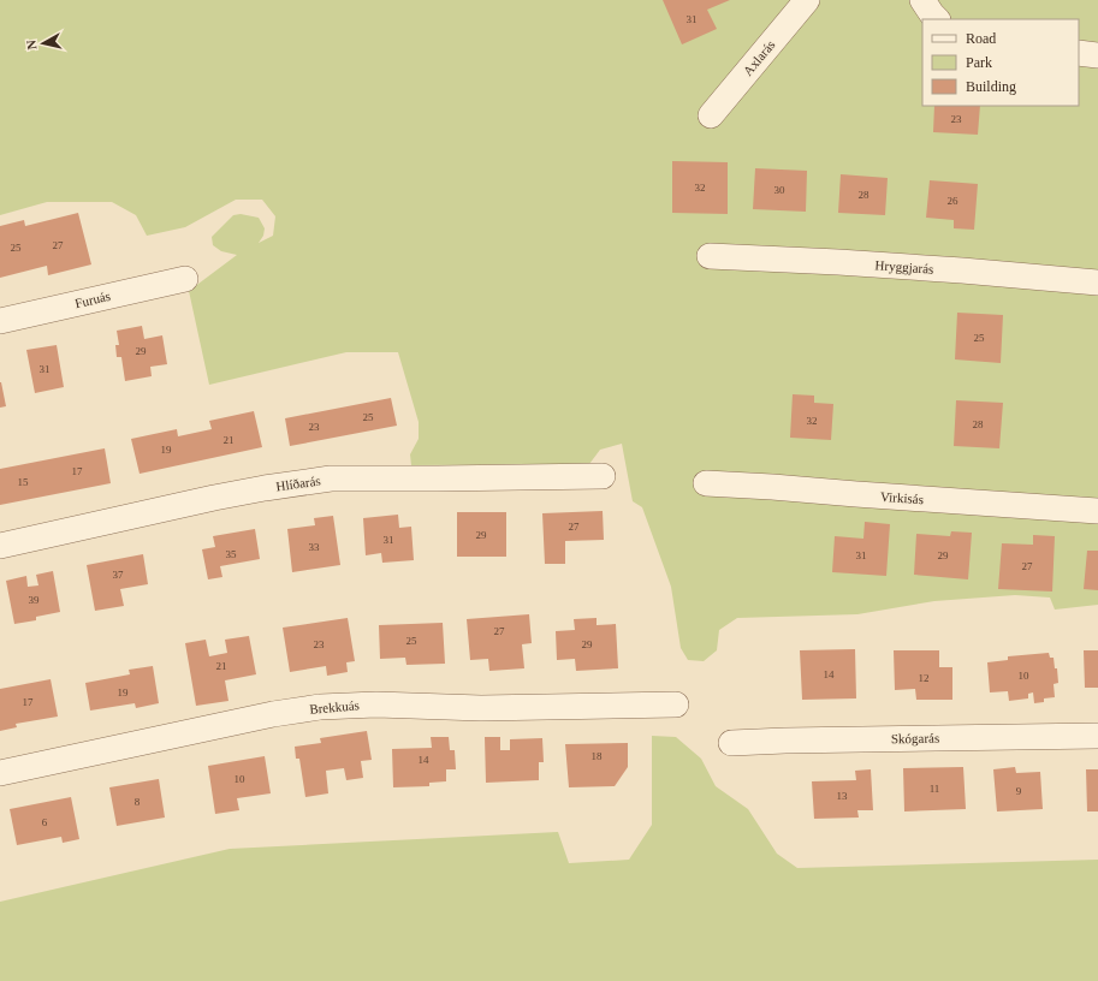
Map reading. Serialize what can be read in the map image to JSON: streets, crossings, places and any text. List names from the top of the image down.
{
  "streets": {
    "street": [
      "Axlarás",
      "Hryggjarás",
      "Furuás",
      "Hlíðarás",
      "Virkisás",
      "Brekkuás",
      "Skógarás"
    ]
  },
  "house_numbers": [
    "31",
    "23",
    "32",
    "30",
    "28",
    "26",
    "27",
    "25",
    "25",
    "29",
    "31",
    "25",
    "32",
    "28",
    "23",
    "21",
    "19",
    "17",
    "15",
    "27",
    "29",
    "31",
    "33",
    "35",
    "31",
    "29",
    "27",
    "37",
    "39",
    "27",
    "25",
    "23",
    "29",
    "21",
    "14",
    "10",
    "12",
    "19",
    "17",
    "18",
    "14",
    "10",
    "11",
    "9",
    "13",
    "8",
    "6"
  ],
  "legend": ["Road", "Park", "Building"],
  "north": "left"
}
